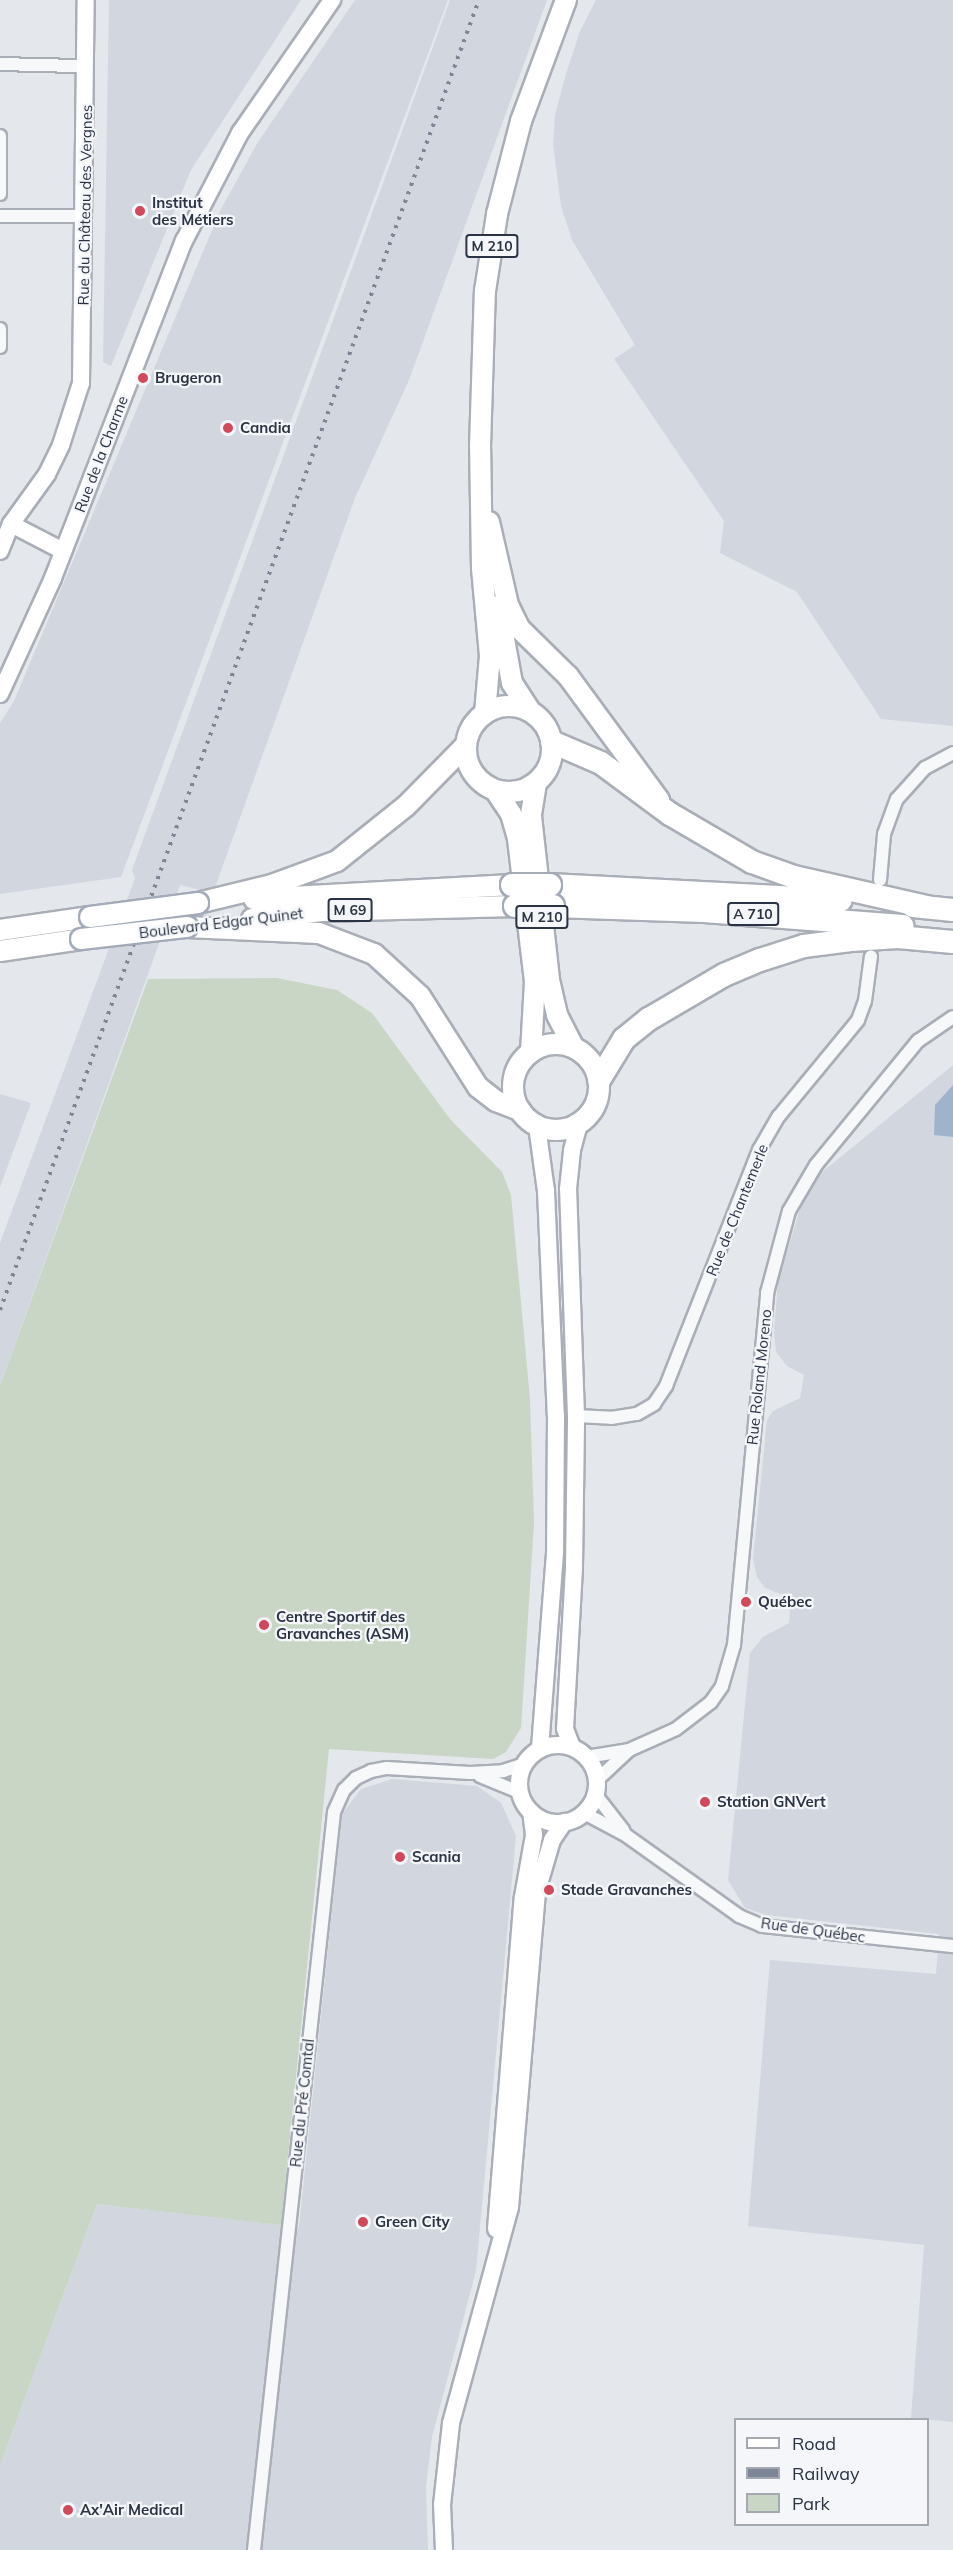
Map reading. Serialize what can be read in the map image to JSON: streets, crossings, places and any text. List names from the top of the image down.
{
  "streets": {
    "highway": ["A 710"],
    "main road": [
      "Rue du Château des Vergnes",
      "M 210",
      "Rue de la Charme",
      "M 69",
      "Boulevard Edgar Quinet"
    ],
    "street": [
      "Rue de Chantemerle",
      "Rue Roland Moreno",
      "Rue de Québec",
      "Rue du Pré Comtal"
    ]
  },
  "crossings": [
    ["M 69", "A 710"],
    ["M 69", "Boulevard Edgar Quinet"],
    ["A 710", "Boulevard Edgar Quinet"],
    ["Rue de Québec", "Rue du Pré Comtal"]
  ],
  "places": [
    "Institut des Métiers",
    "Brugeron",
    "Candia",
    "Québec",
    "Centre Sportif des Gravanches (ASM)",
    "Station GNVert",
    "Scania",
    "Stade Gravanches",
    "Green City",
    "Ax'Air Medical"
  ],
  "legend": ["Road", "Railway", "Park"]
}
